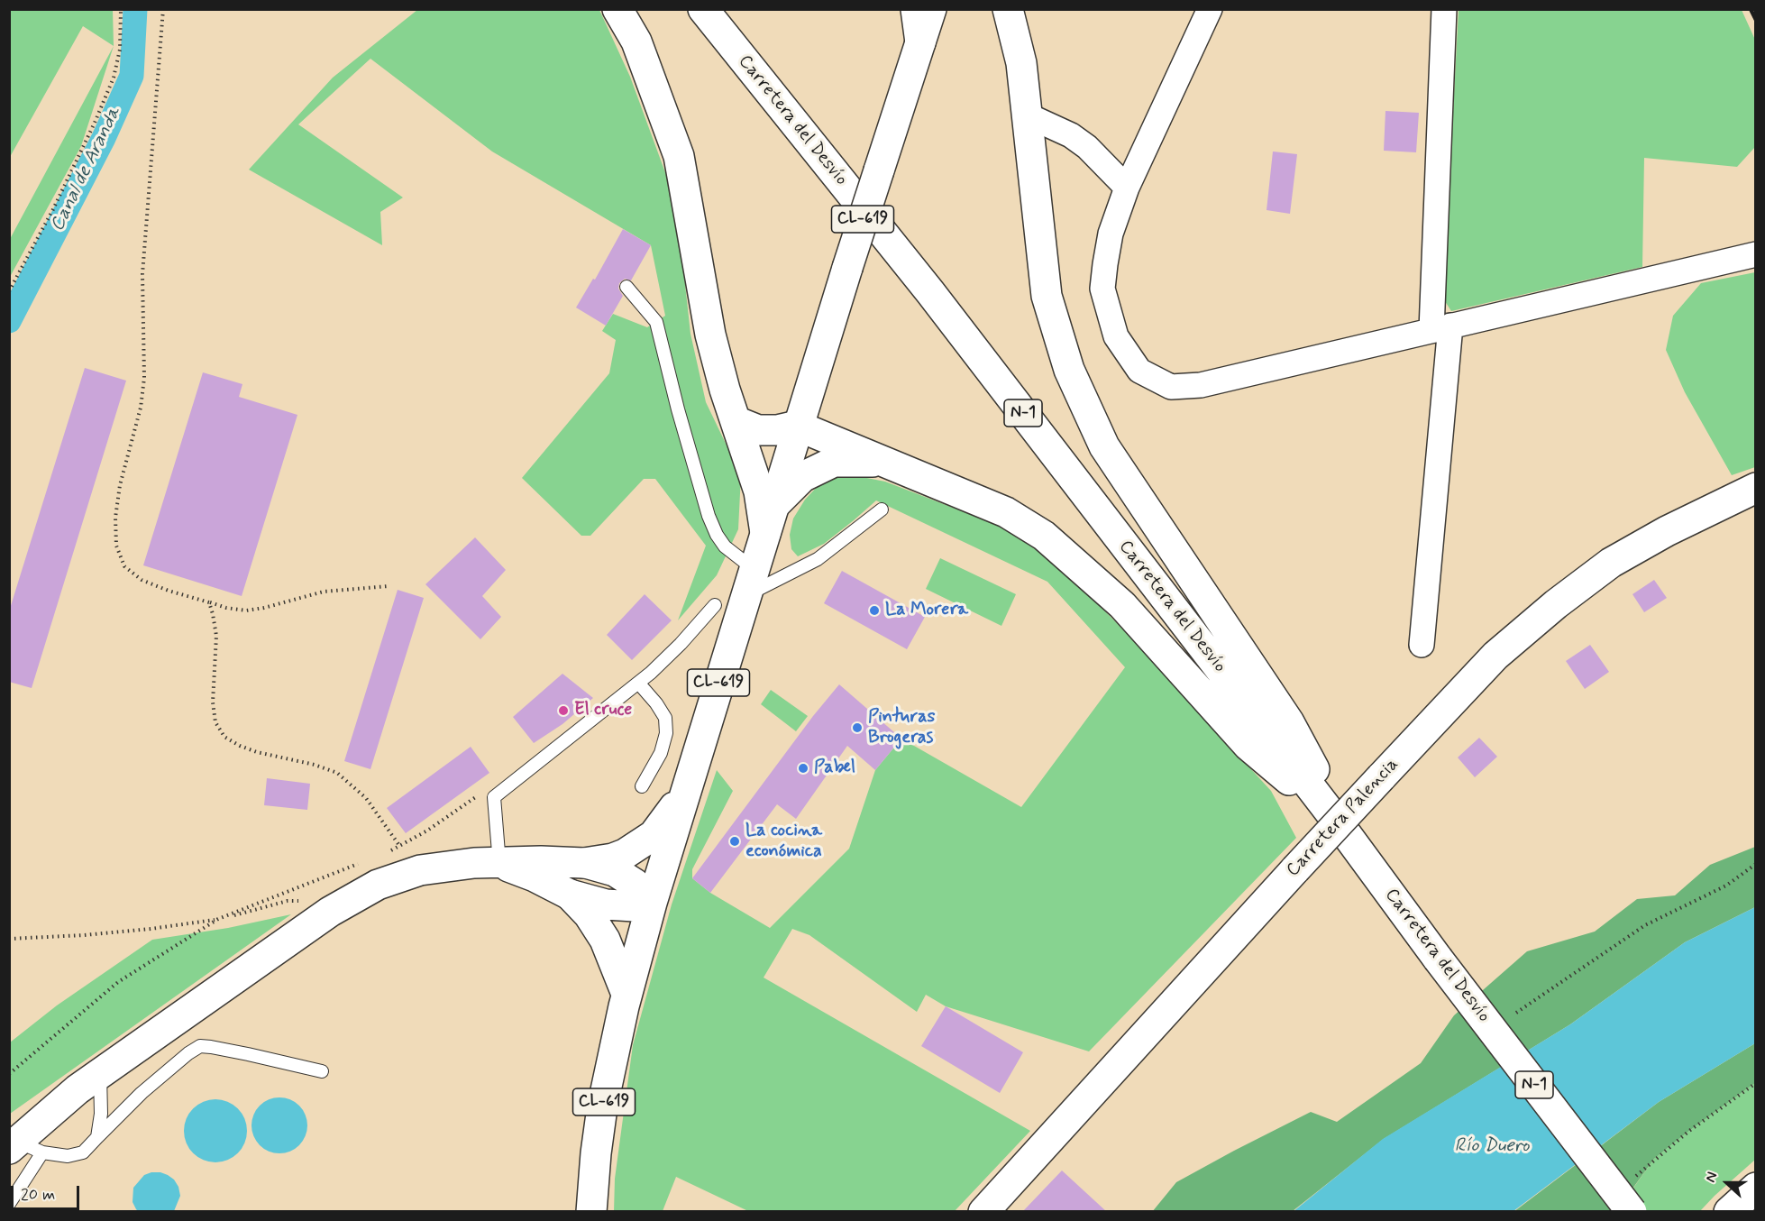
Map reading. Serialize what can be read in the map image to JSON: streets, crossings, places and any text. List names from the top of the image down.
{
  "streets": {
    "main road": [
      "Carretera del Desvío",
      "CL-619",
      "N-1",
      "Carretera Palencia"
    ]
  },
  "crossings": [
    ["Carretera del Desvío", "N-1"]
  ],
  "water": ["Canal de Aranda", "Río Duero"],
  "places": [
    "La Morera",
    "El cruce",
    "Pinturas Brogeras",
    "Pabel",
    "La cocina económica"
  ],
  "scale_bar": "20 m",
  "north": "left"
}
